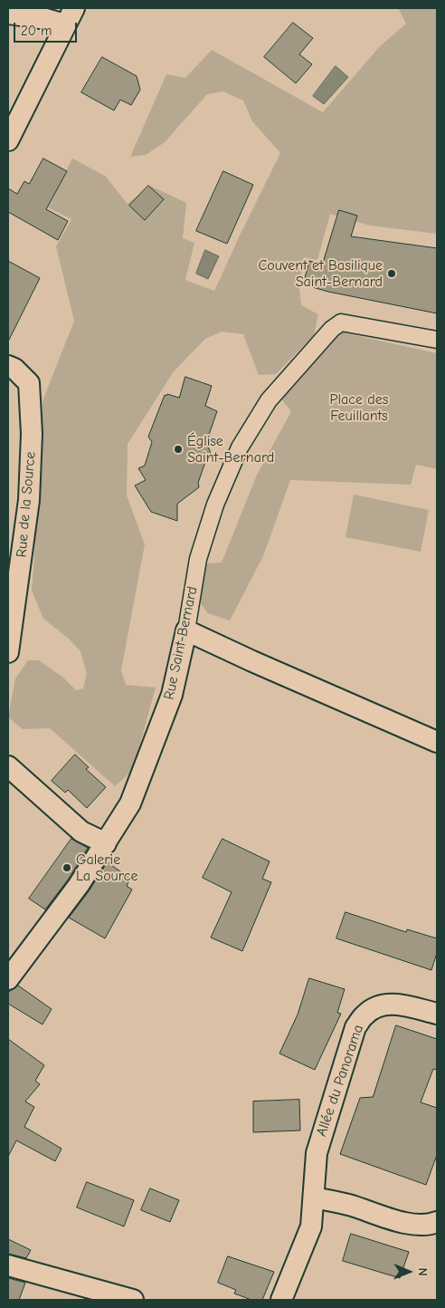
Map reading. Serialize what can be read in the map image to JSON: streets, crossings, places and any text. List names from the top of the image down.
{
  "streets": {
    "street": ["Rue de la Source", "Rue Saint-Bernard", "Allée du Panorama"]
  },
  "parks": ["Place des Feuillants"],
  "places": ["Couvent et Basilique Saint-Bernard", "Église Saint-Bernard", "Galerie La Source"],
  "scale_bar": "20 m",
  "north": "right"
}
